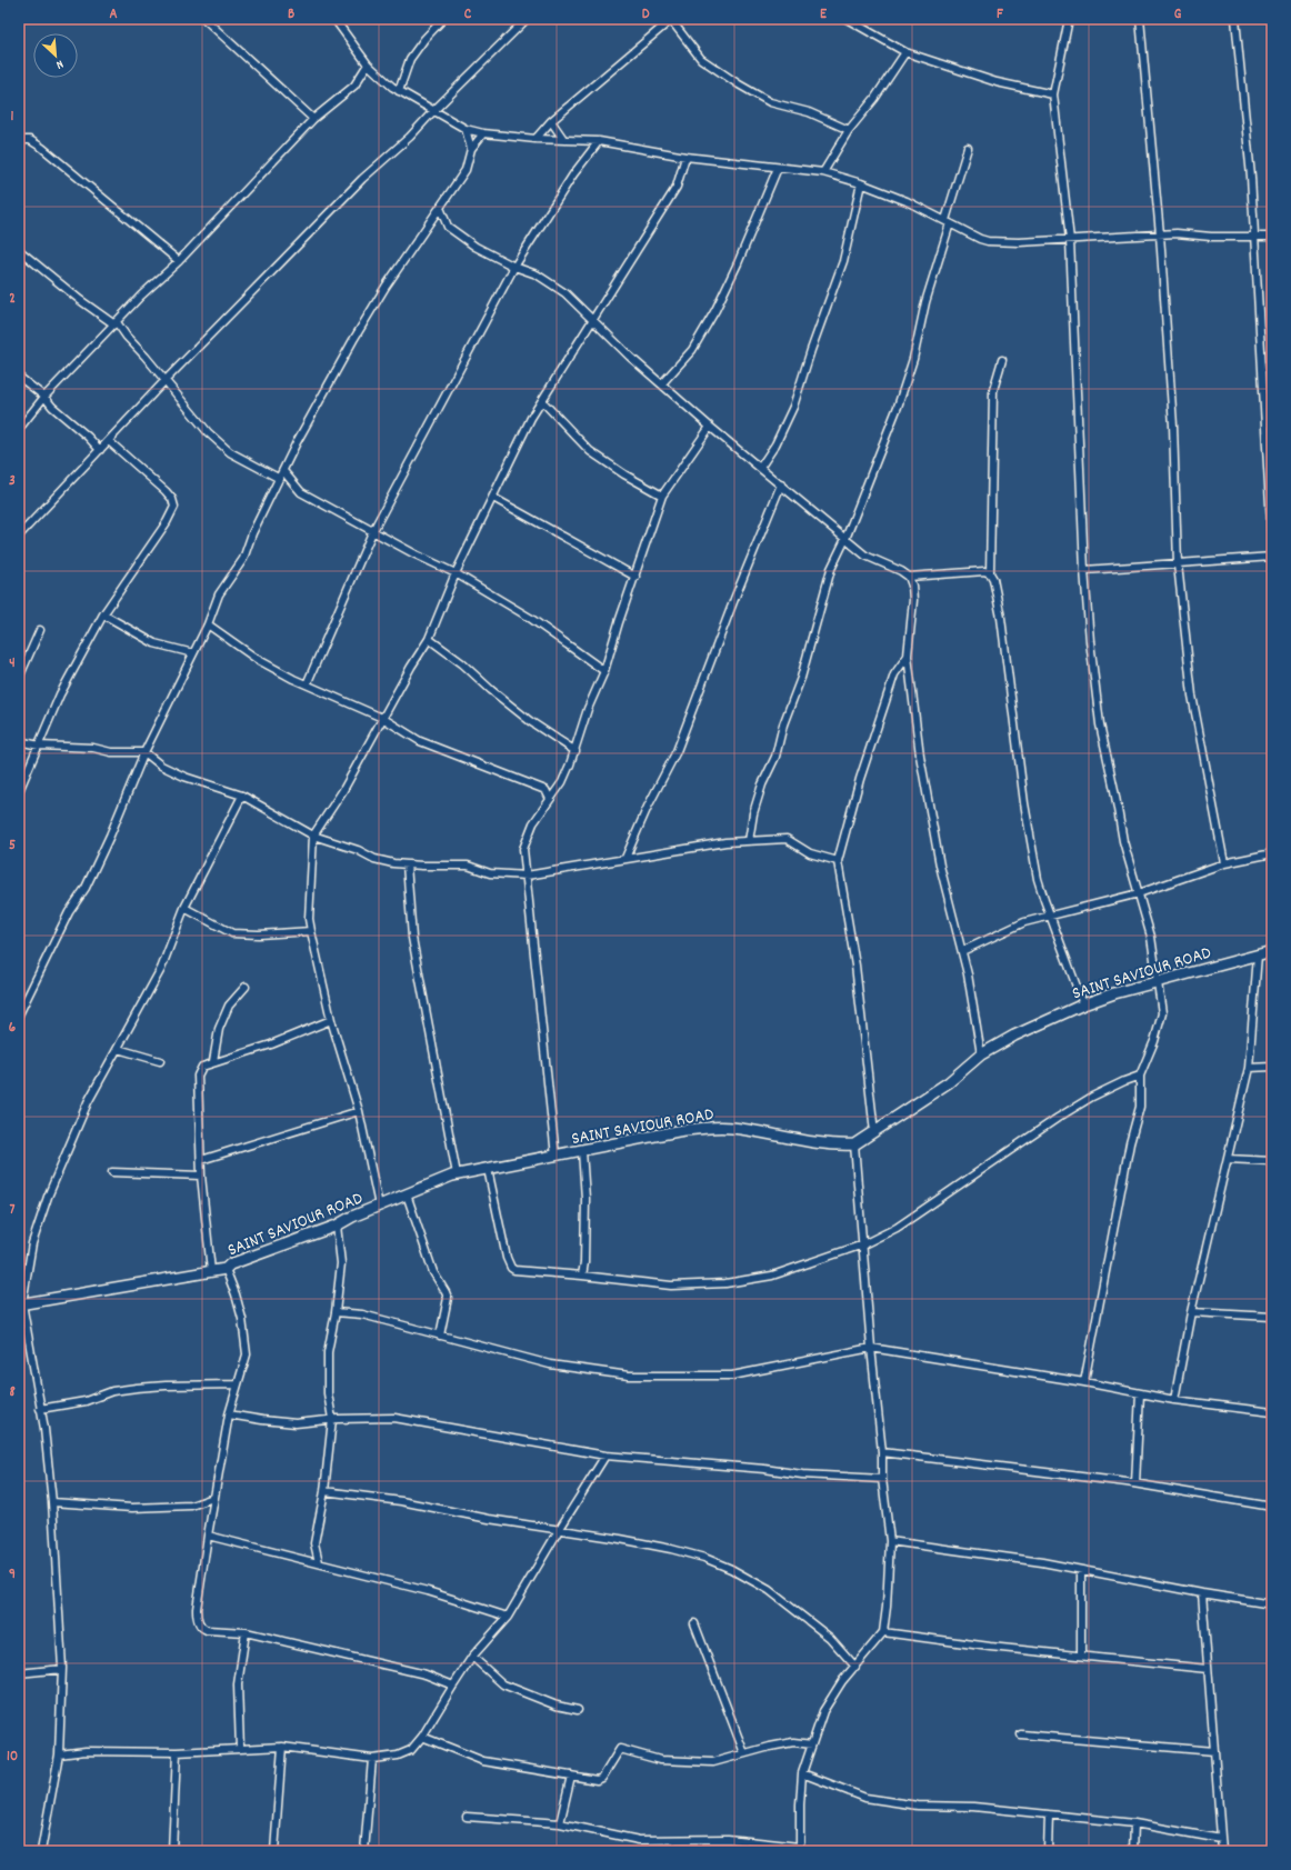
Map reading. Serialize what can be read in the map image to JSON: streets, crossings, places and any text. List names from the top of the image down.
{
  "streets": {
    "street": ["SAINT SAVIOUR ROAD"]
  },
  "north": "bottom right",
  "grid": {
    "columns": [
      "A",
      "B",
      "C",
      "D",
      "E",
      "F",
      "G"
    ],
    "rows": [
      "1",
      "2",
      "3",
      "4",
      "5",
      "6",
      "7",
      "8",
      "9",
      "10"
    ]
  }
}
